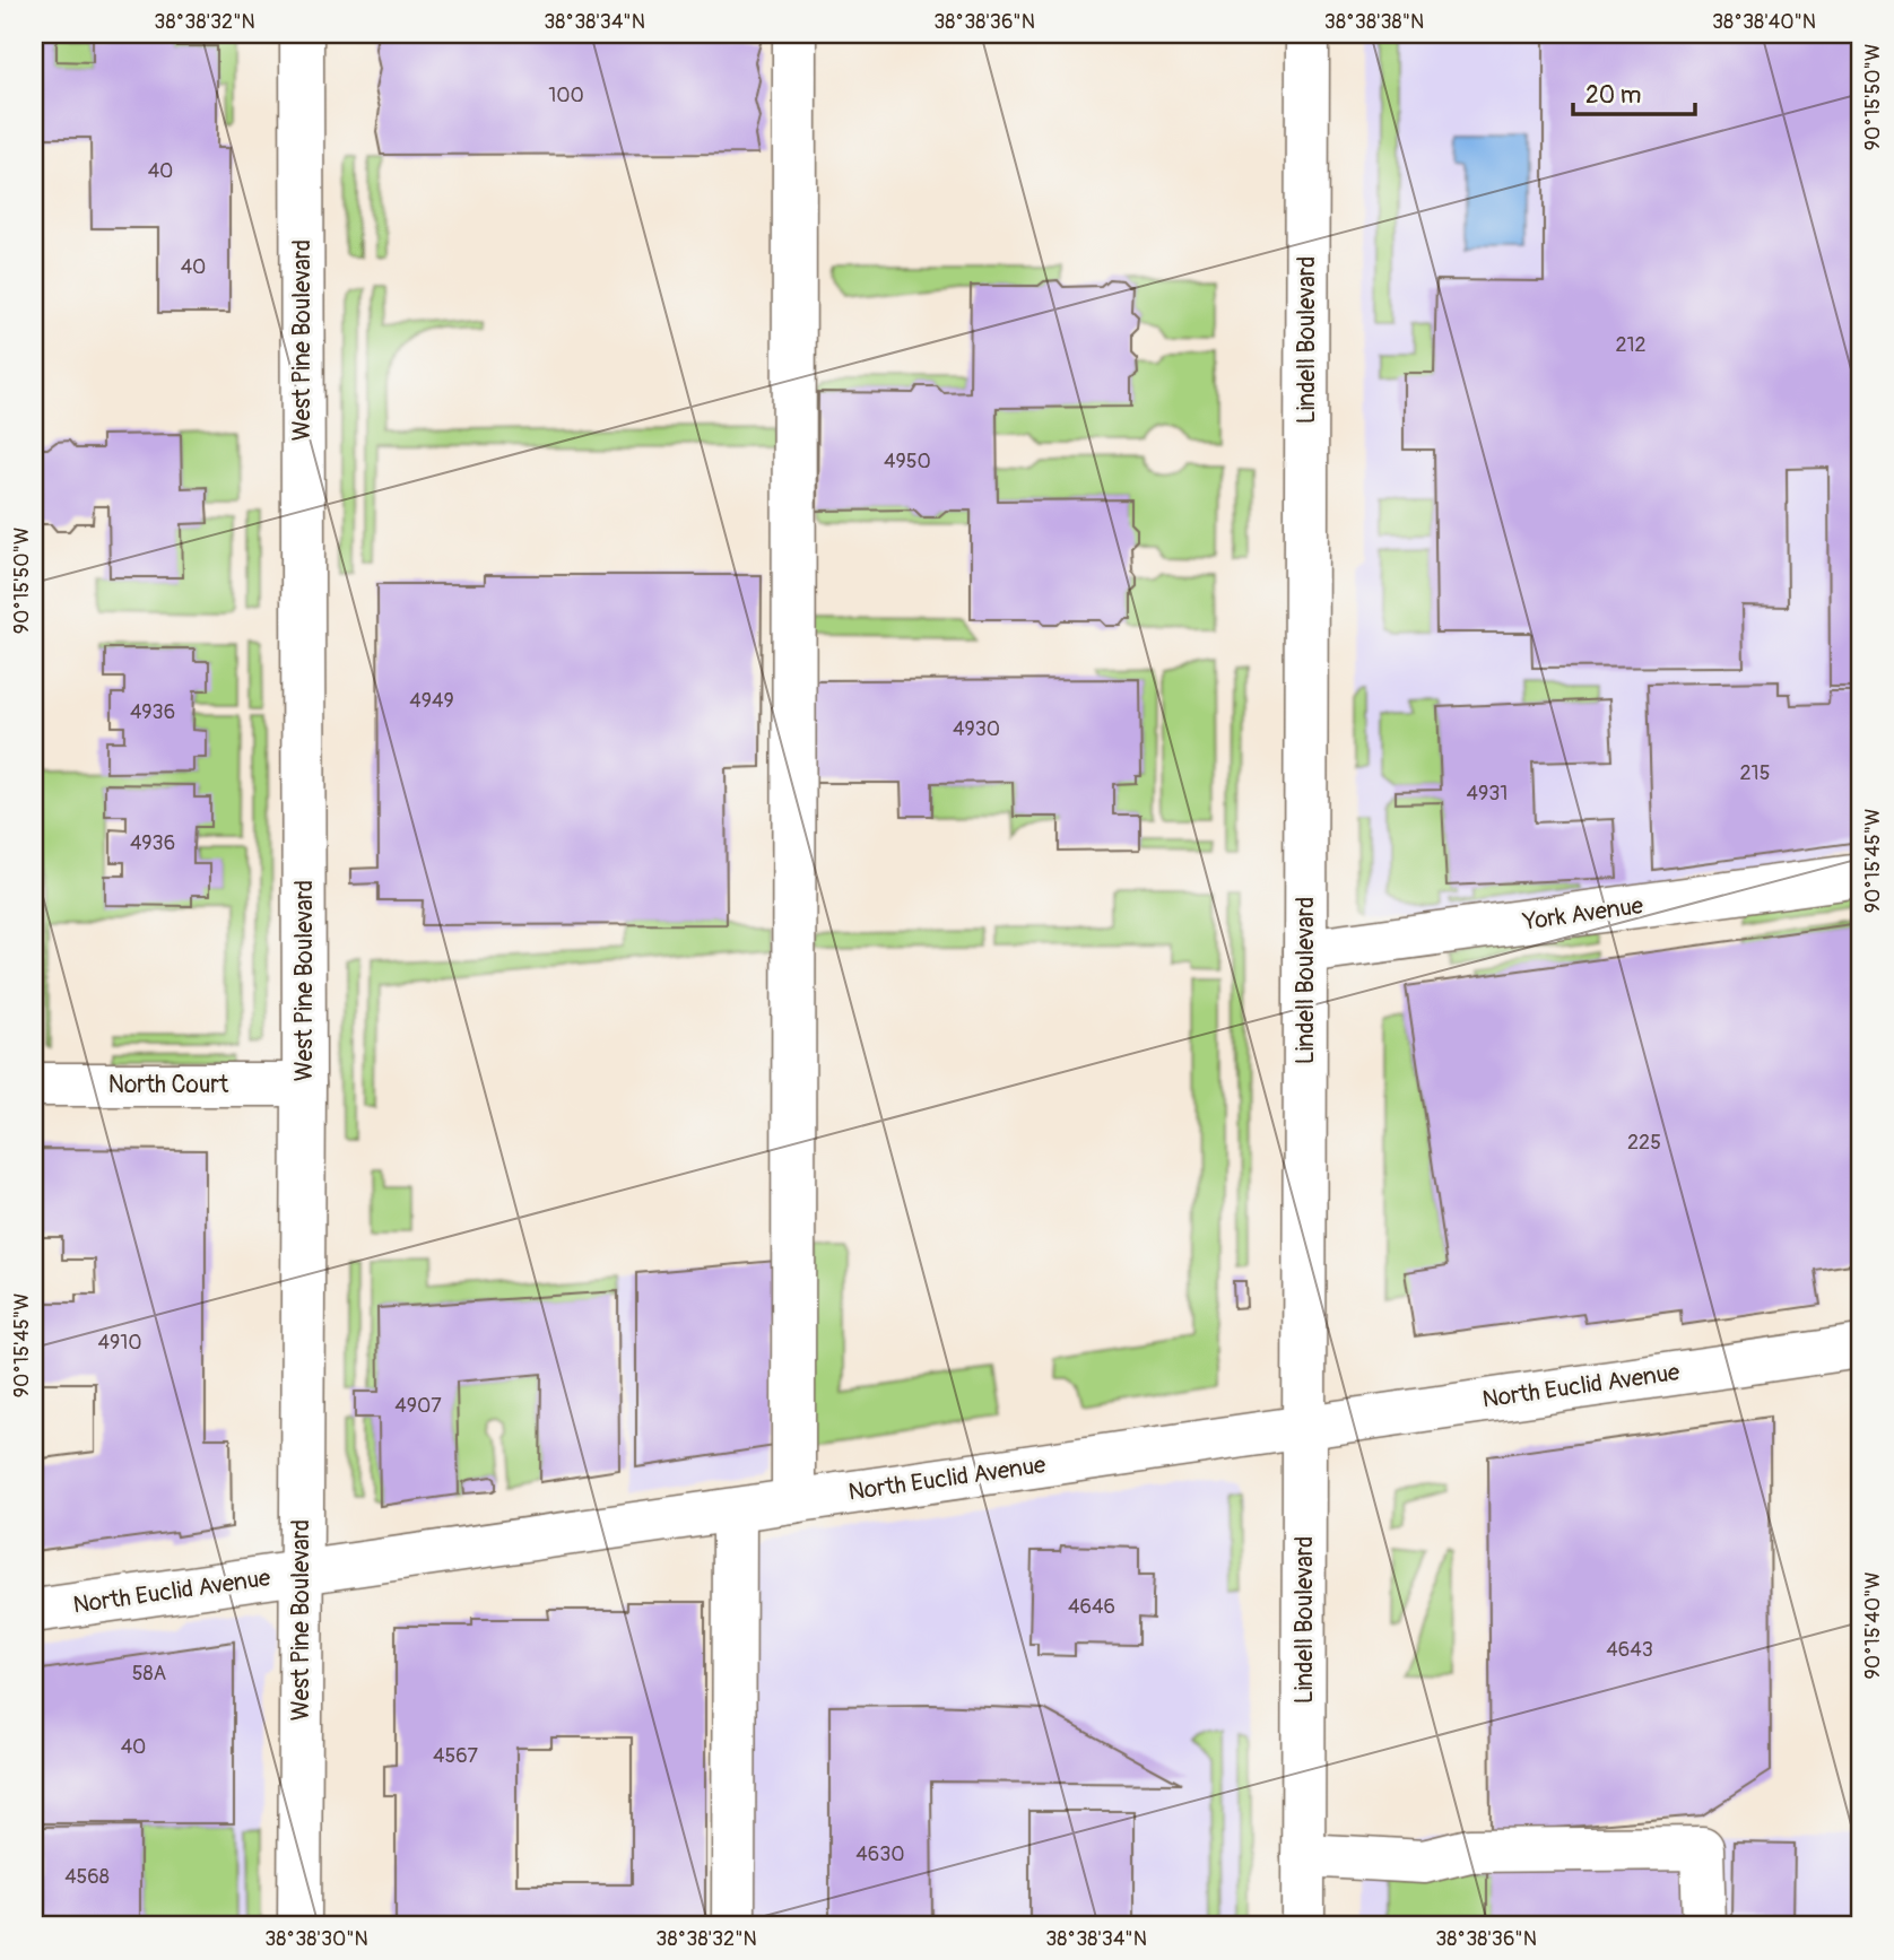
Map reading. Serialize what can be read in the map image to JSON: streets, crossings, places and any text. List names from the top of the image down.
{
  "streets": {
    "street": [
      "West Pine Boulevard",
      "Lindell Boulevard",
      "York Avenue",
      "North Court",
      "North Euclid Avenue"
    ]
  },
  "crossings": [
    ["West Pine Boulevard", "North Court"],
    ["West Pine Boulevard", "North Euclid Avenue"],
    ["Lindell Boulevard", "York Avenue"],
    ["Lindell Boulevard", "North Euclid Avenue"]
  ],
  "house_numbers": [
    "100",
    "40",
    "40",
    "212",
    "4950",
    "4949",
    "4936",
    "4930",
    "215",
    "4931",
    "4936",
    "225",
    "4910",
    "4907",
    "4646",
    "4643",
    "58A",
    "40",
    "4567",
    "4630",
    "4568"
  ],
  "scale_bar": "20 m",
  "coordinates": [
    "38°38'32\"N",
    "38°38'34\"N",
    "38°38'36\"N",
    "38°38'38\"N",
    "38°38'40\"N",
    "90°15'50\"W",
    "90°15'45\"W",
    "90°15'40\"W",
    "38°38'30\"N"
  ]
}
